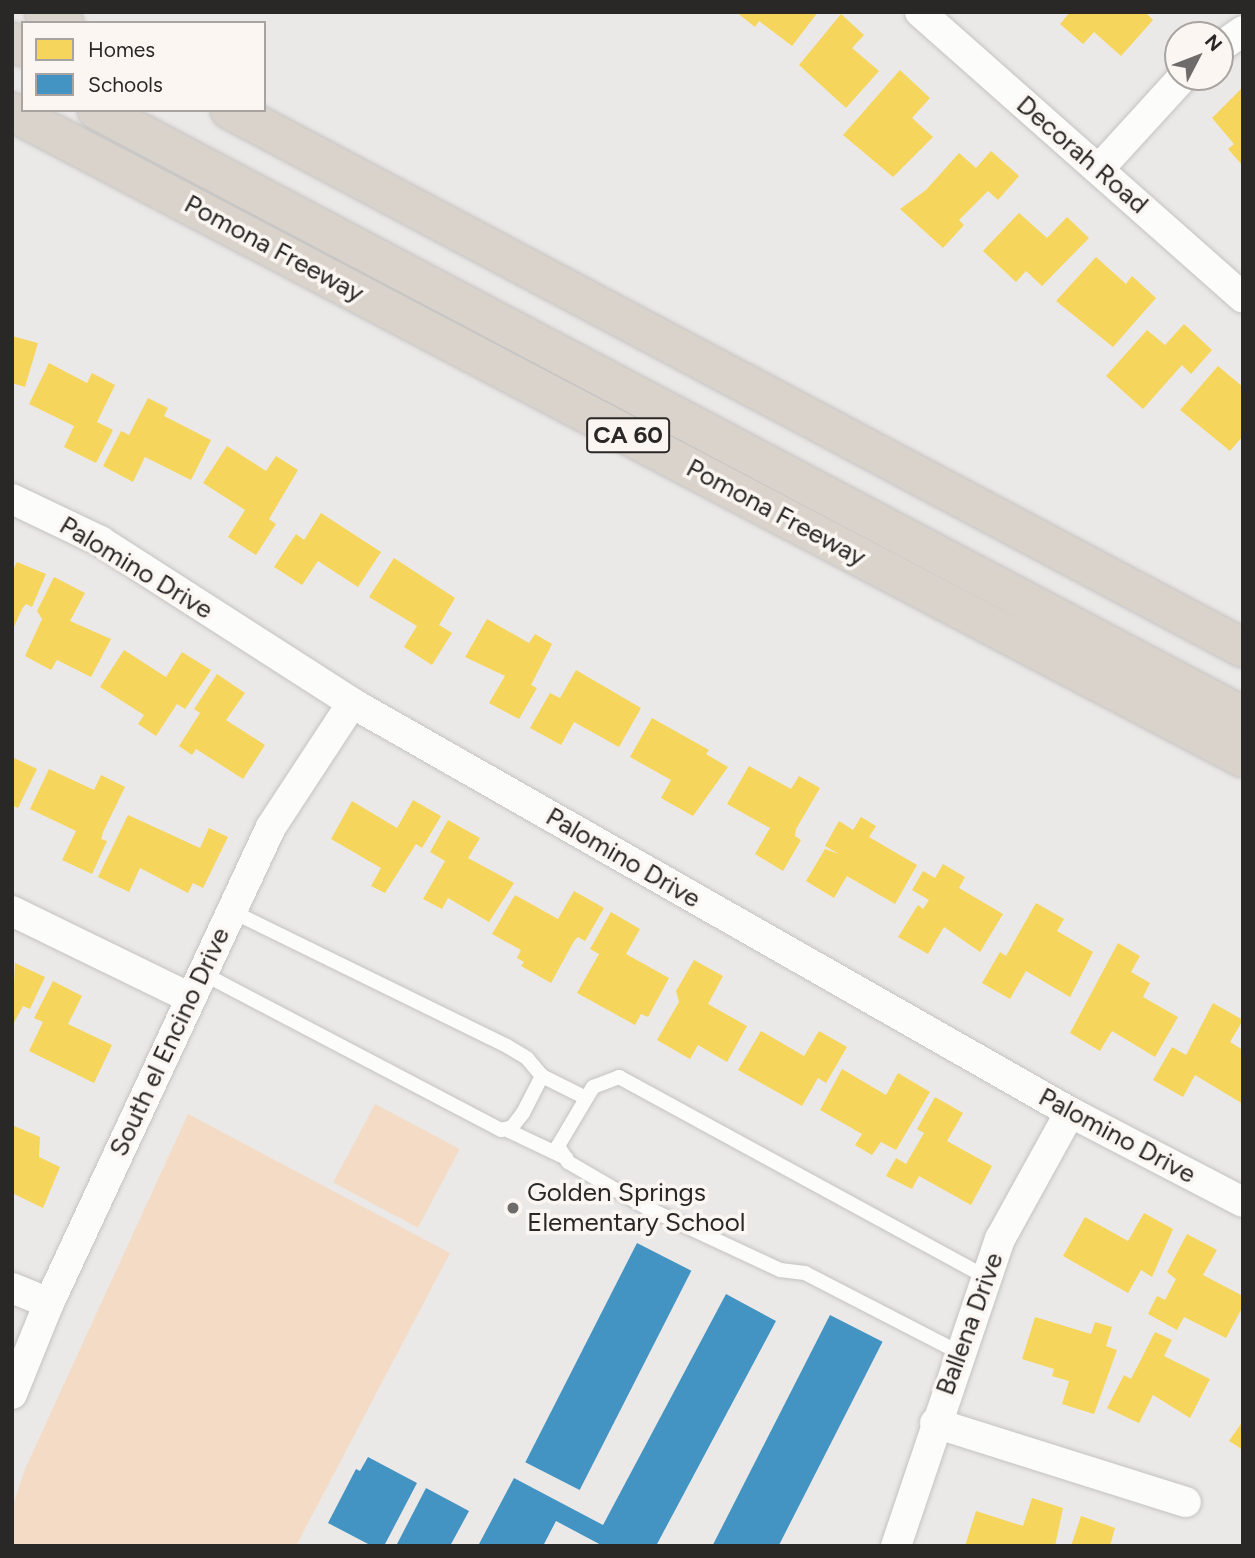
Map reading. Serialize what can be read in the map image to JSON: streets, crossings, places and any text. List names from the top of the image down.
{
  "streets": {
    "highway": ["Pomona Freeway", "CA 60"],
    "street": [
      "Decorah Road",
      "Palomino Drive",
      "South el Encino Drive",
      "Ballena Drive"
    ]
  },
  "crossings": [
    ["Palomino Drive", "South el Encino Drive"],
    ["Palomino Drive", "Ballena Drive"]
  ],
  "places": ["Golden Springs Elementary School"],
  "legend": ["Homes", "Schools"],
  "north": "top right"
}
